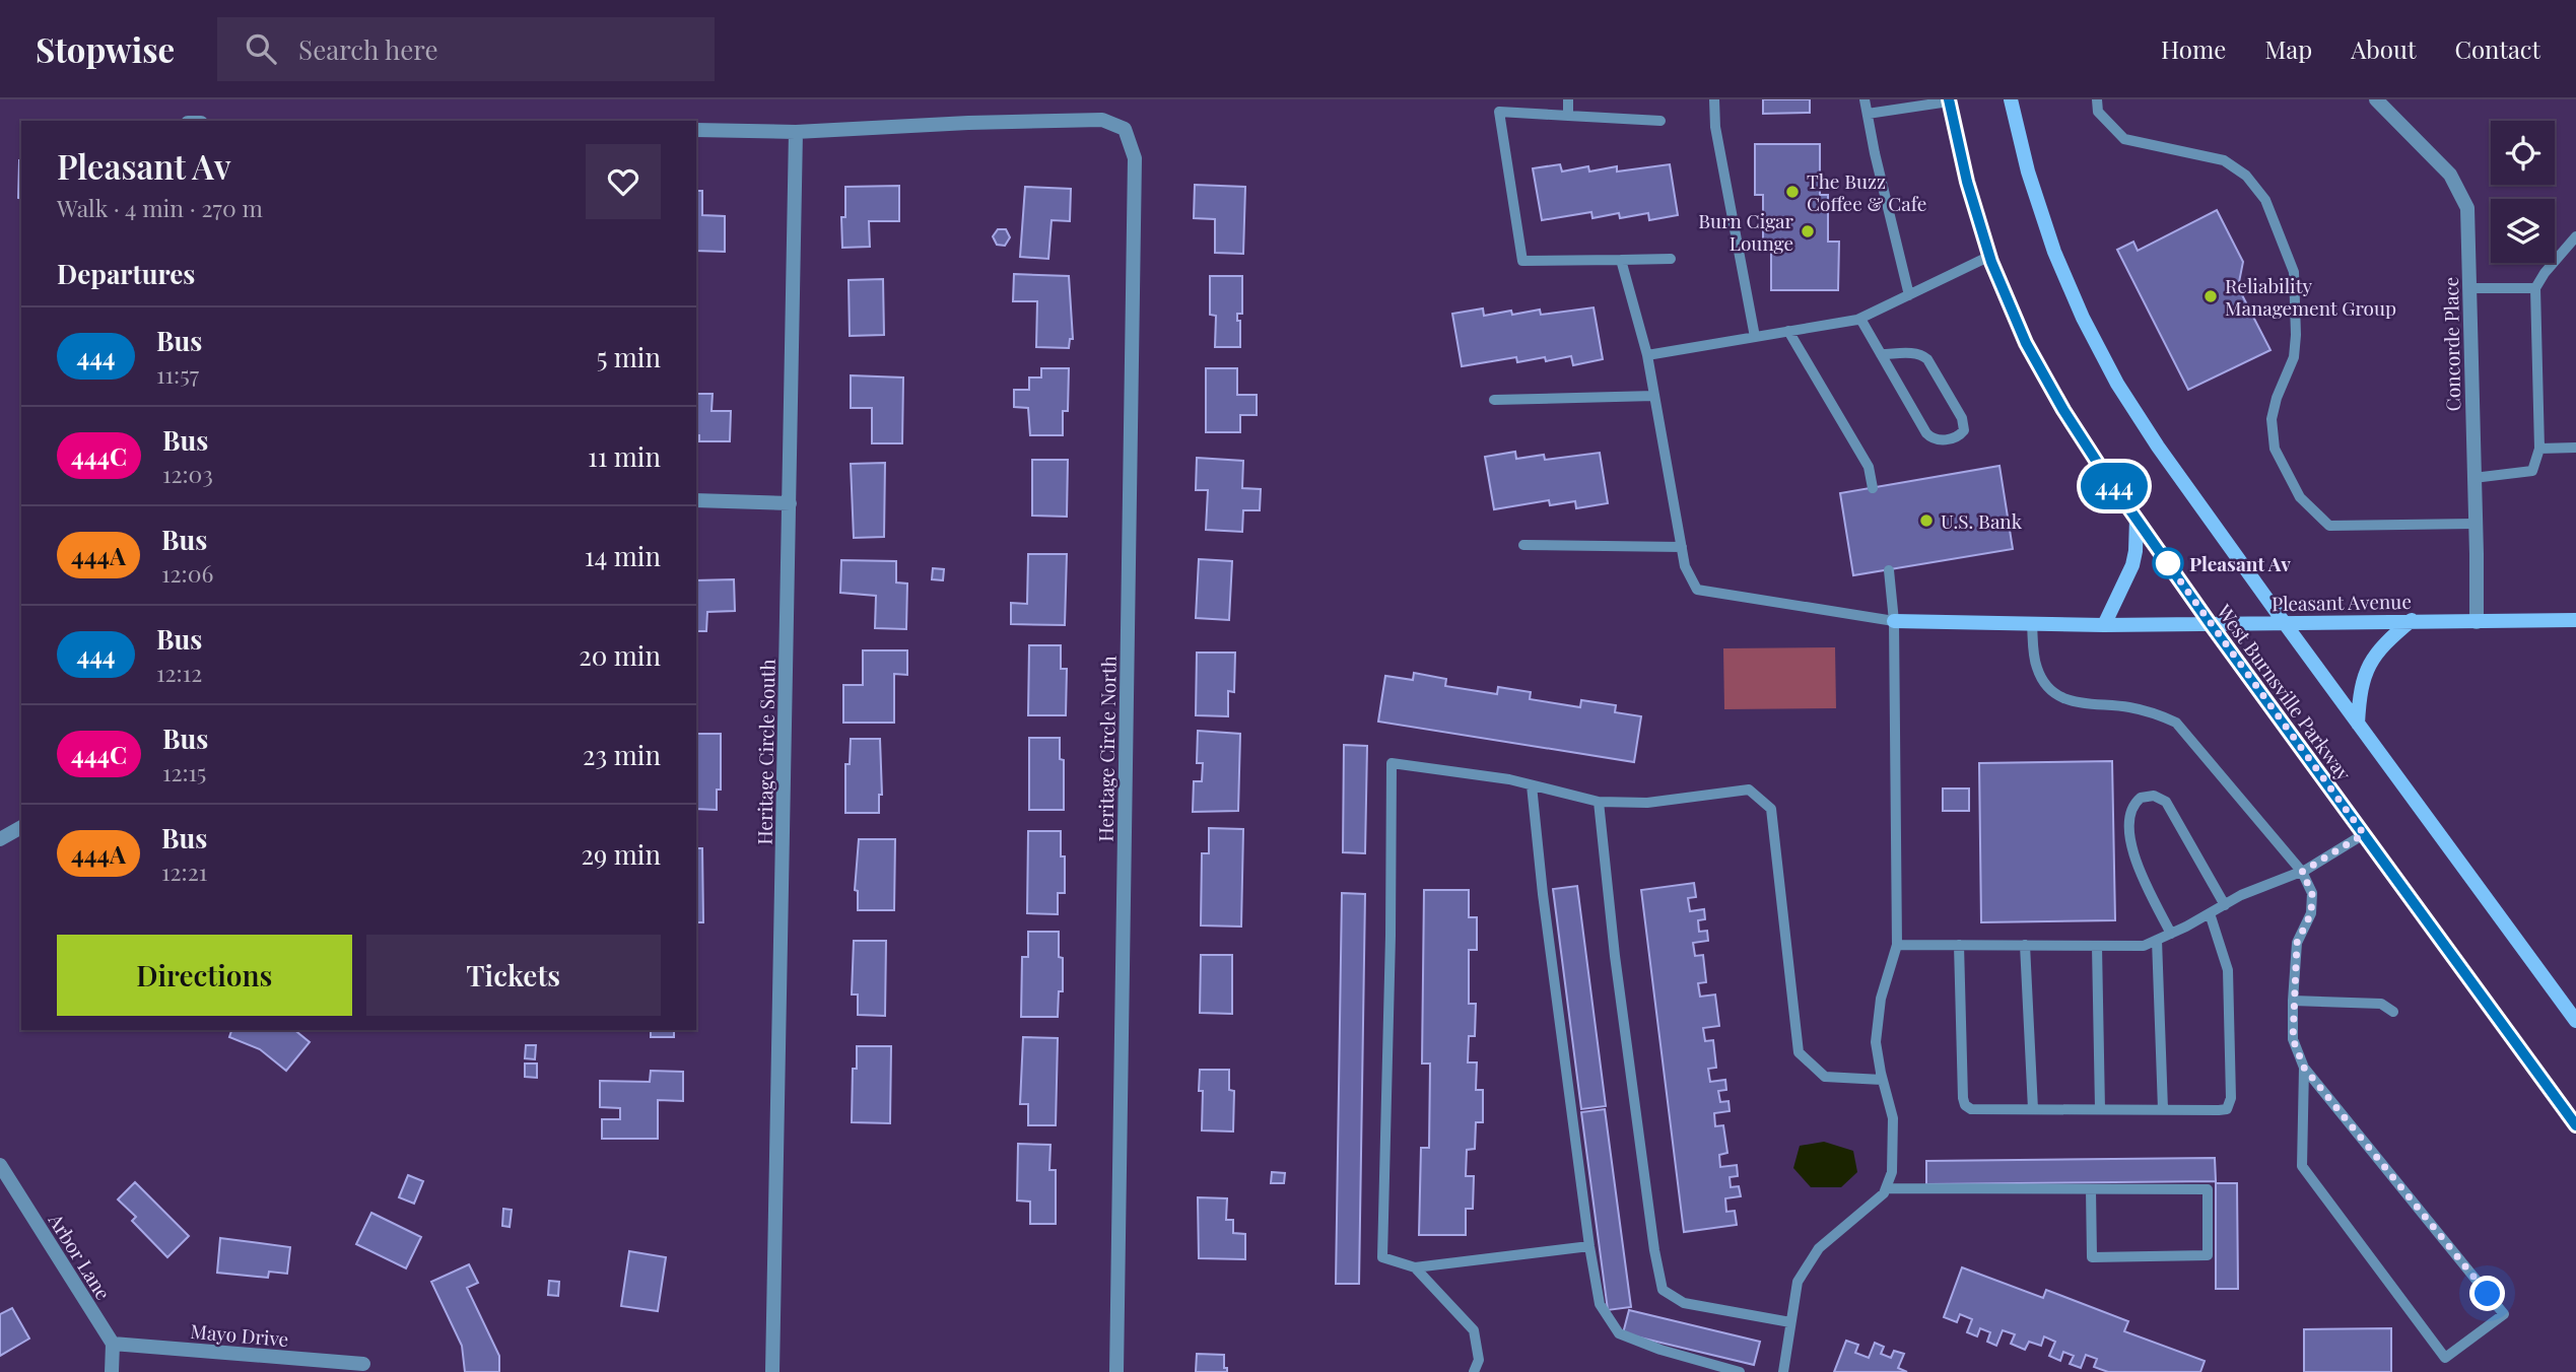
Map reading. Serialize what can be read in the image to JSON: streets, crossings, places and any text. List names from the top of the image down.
{
  "streets": {
    "street": [
      "Concorde Place",
      "Pleasant Avenue",
      "West Burnsville Parkway",
      "Heritage Circle North",
      "Heritage Circle South",
      "Arbor Lane",
      "Mayo Drive"
    ]
  },
  "crossings": [
    ["Concorde Place", "Pleasant Avenue"],
    ["Pleasant Avenue", "West Burnsville Parkway"],
    ["Heritage Circle North", "Heritage Circle South"],
    ["Arbor Lane", "Mayo Drive"]
  ],
  "places": [
    "The Buzz Coffee & Cafe",
    "Burn Cigar Lounge",
    "Reliability Management Group",
    "U.S. Bank",
    "Pleasant Av"
  ],
  "lines": ["bus line 444"],
  "page": {
    "header": "Stopwise",
    "search": "Search here",
    "nav": [
      "Home",
      "Map",
      "About",
      "Contact"
    ],
    "on_map": "444",
    "heading": [
      ["Pleasant Av", "Walk · 4 min · 270 m"],
      "Departures"
    ],
    "list": [
      {
        "mark": "444",
        "name": "Bus",
        "note": "11:57",
        "value": "5 min"
      },
      {
        "mark": "444C",
        "name": "Bus",
        "note": "12:03",
        "value": "11 min"
      },
      {
        "mark": "444A",
        "name": "Bus",
        "note": "12:06",
        "value": "14 min"
      },
      {
        "mark": "444",
        "name": "Bus",
        "note": "12:12",
        "value": "20 min"
      },
      {
        "mark": "444C",
        "name": "Bus",
        "note": "12:15",
        "value": "23 min"
      },
      {
        "mark": "444A",
        "name": "Bus",
        "note": "12:21",
        "value": "29 min"
      }
    ],
    "buttons": ["Directions", "Tickets"]
  }
}
